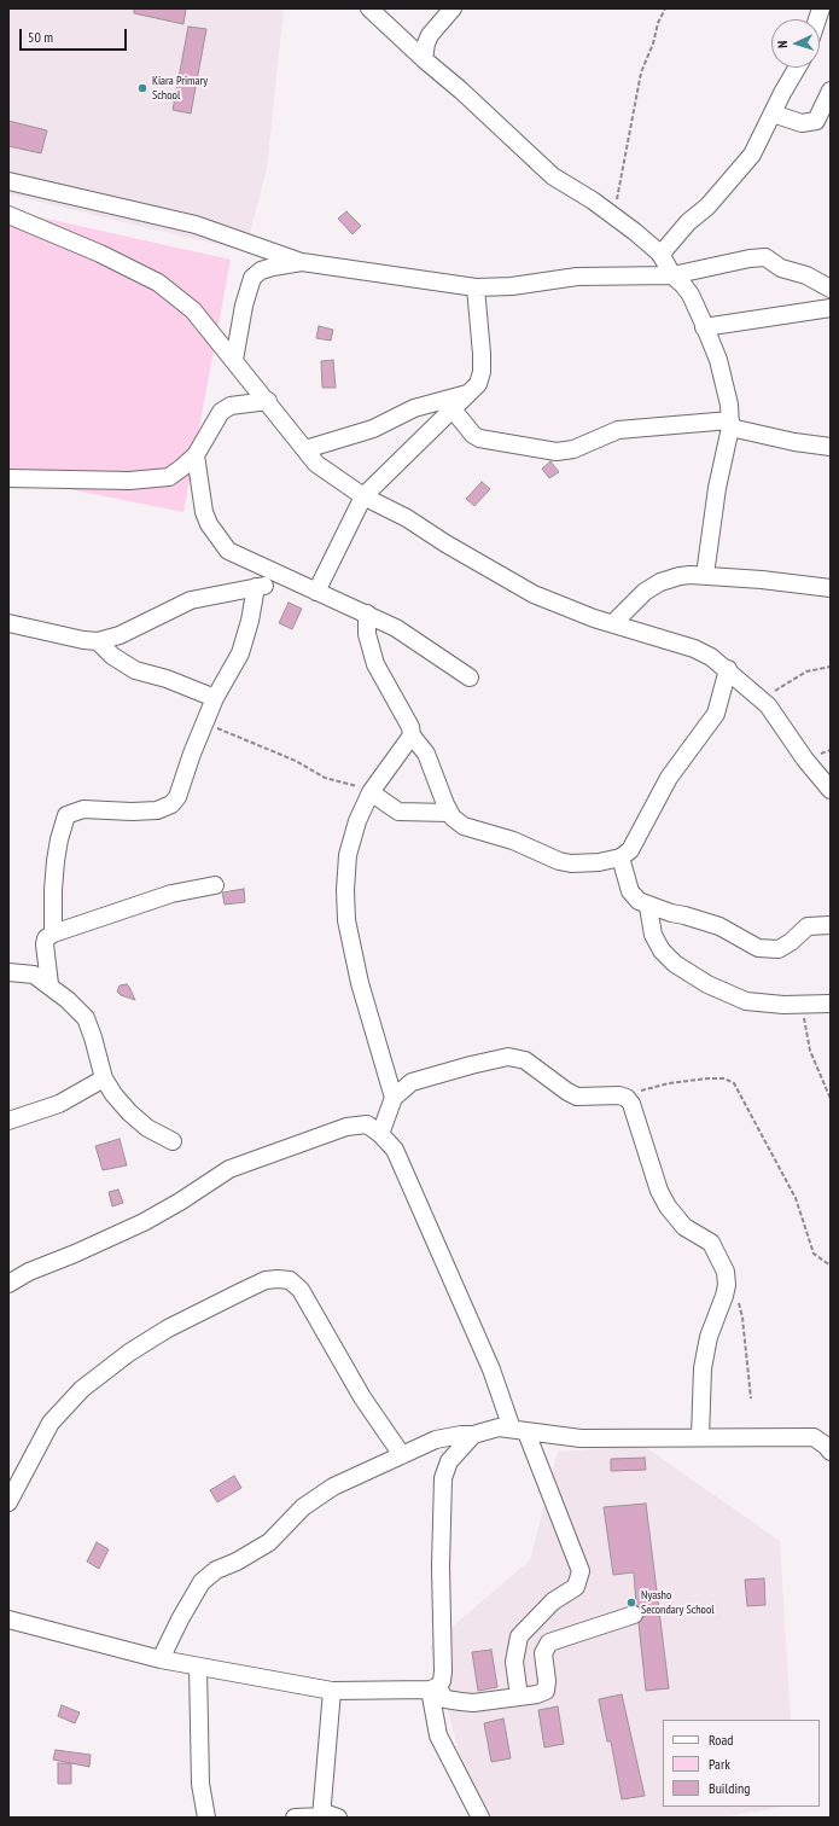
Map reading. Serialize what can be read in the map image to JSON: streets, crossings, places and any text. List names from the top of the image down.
{
  "places": ["Kiara Primary School", "Nyasho Secondary School"],
  "legend": ["Road", "Park", "Building"],
  "scale_bar": "50 m",
  "north": "left"
}
